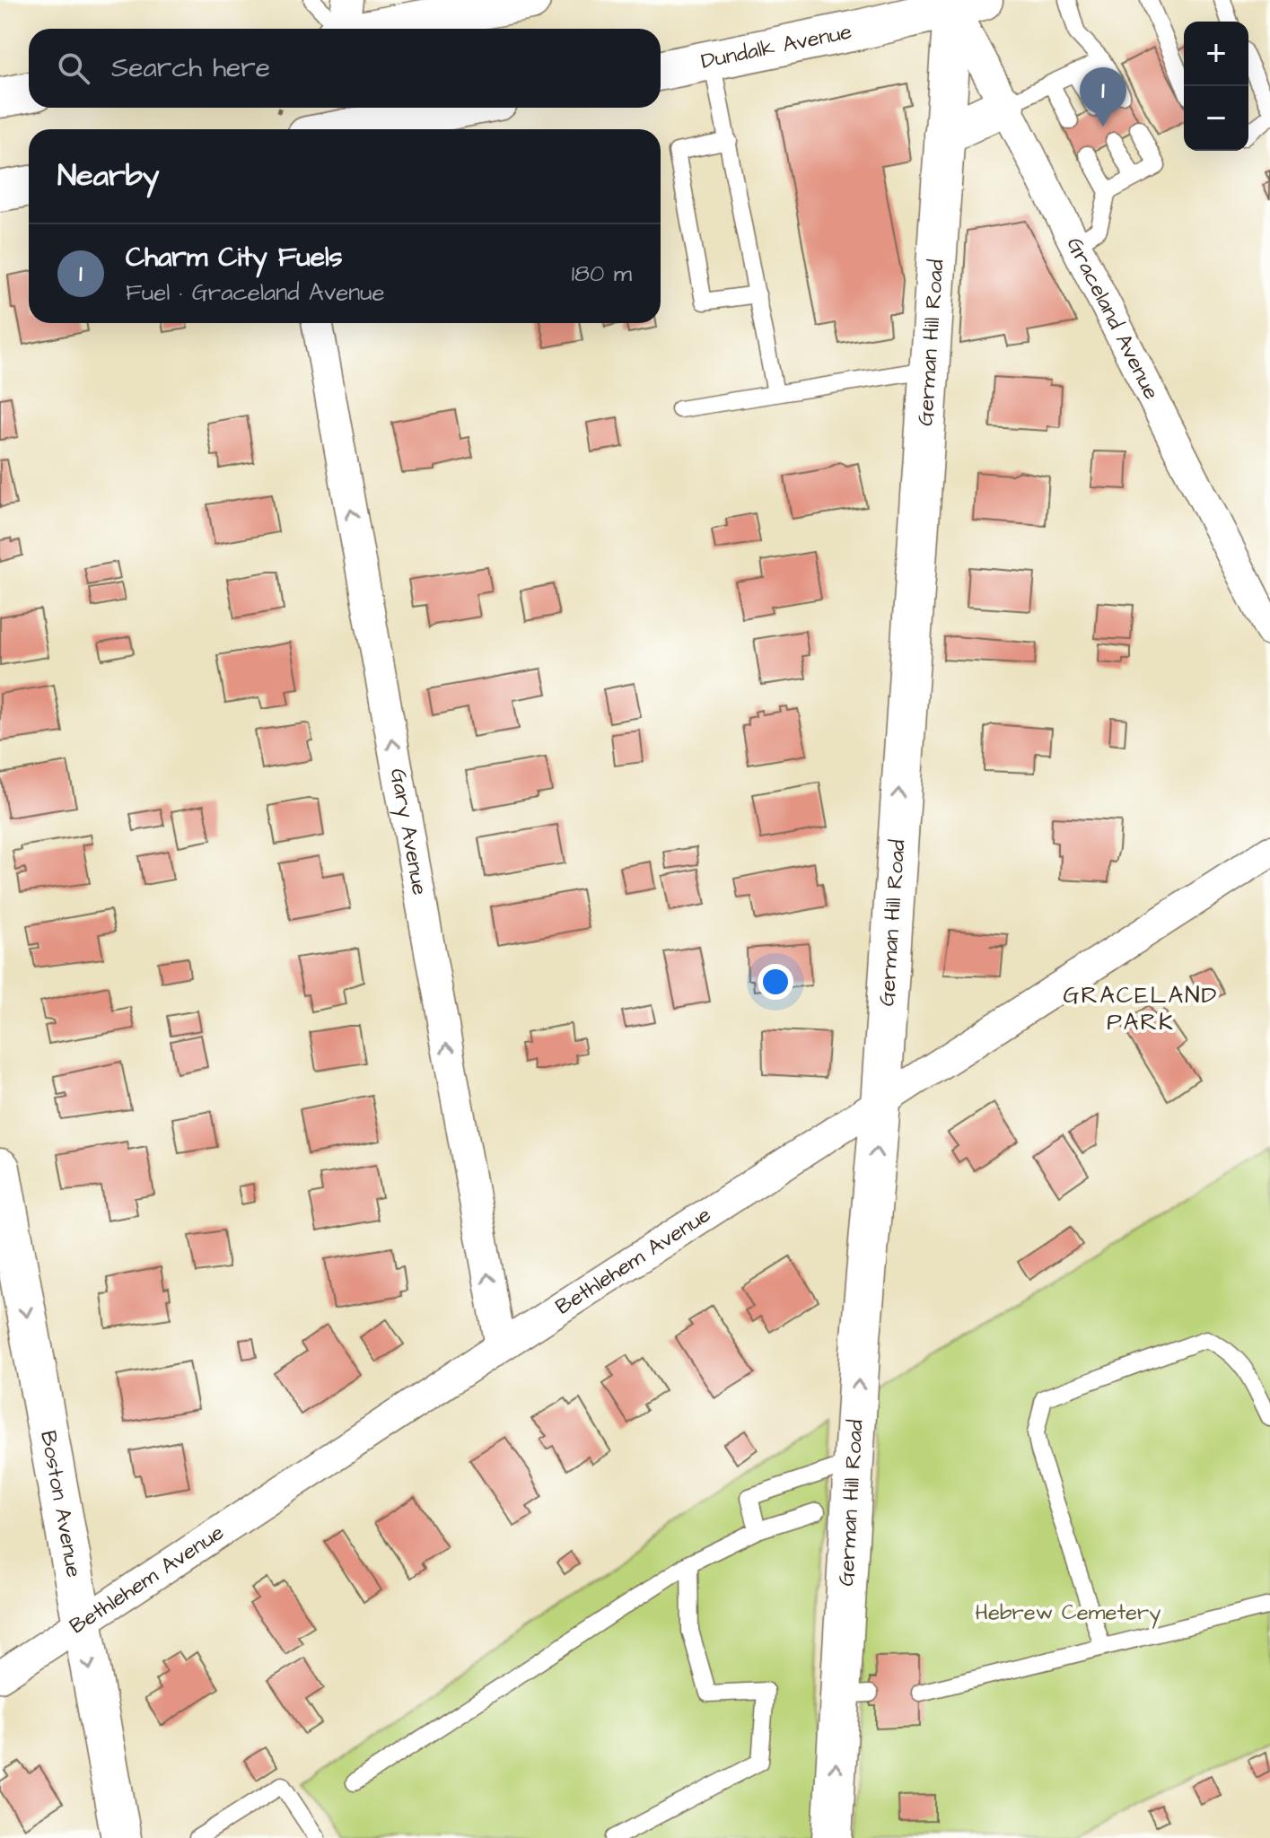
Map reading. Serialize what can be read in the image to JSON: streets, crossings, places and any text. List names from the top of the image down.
{
  "streets": {
    "street": [
      "Dundalk Avenue",
      "Graceland Avenue",
      "German Hill Road",
      "Gary Avenue",
      "Bethlehem Avenue",
      "Boston Avenue"
    ]
  },
  "crossings": [
    ["Dundalk Avenue", "Graceland Avenue"],
    ["Dundalk Avenue", "German Hill Road"],
    ["Graceland Avenue", "German Hill Road"],
    ["German Hill Road", "Bethlehem Avenue"],
    ["Gary Avenue", "Bethlehem Avenue"],
    ["Bethlehem Avenue", "Boston Avenue"]
  ],
  "one_way": ["German Hill Road", "Gary Avenue", "Boston Avenue"],
  "districts": ["GRACELAND PARK"],
  "parks": ["Hebrew Cemetery"],
  "page": {
    "map_buttons": ["+", "−"],
    "search": "Search here",
    "pins": "1",
    "heading": "Nearby",
    "list": [
      {
        "mark": "1",
        "name": "Charm City Fuels",
        "note": "Fuel · Graceland Avenue",
        "value": "180 m"
      }
    ]
  }
}
